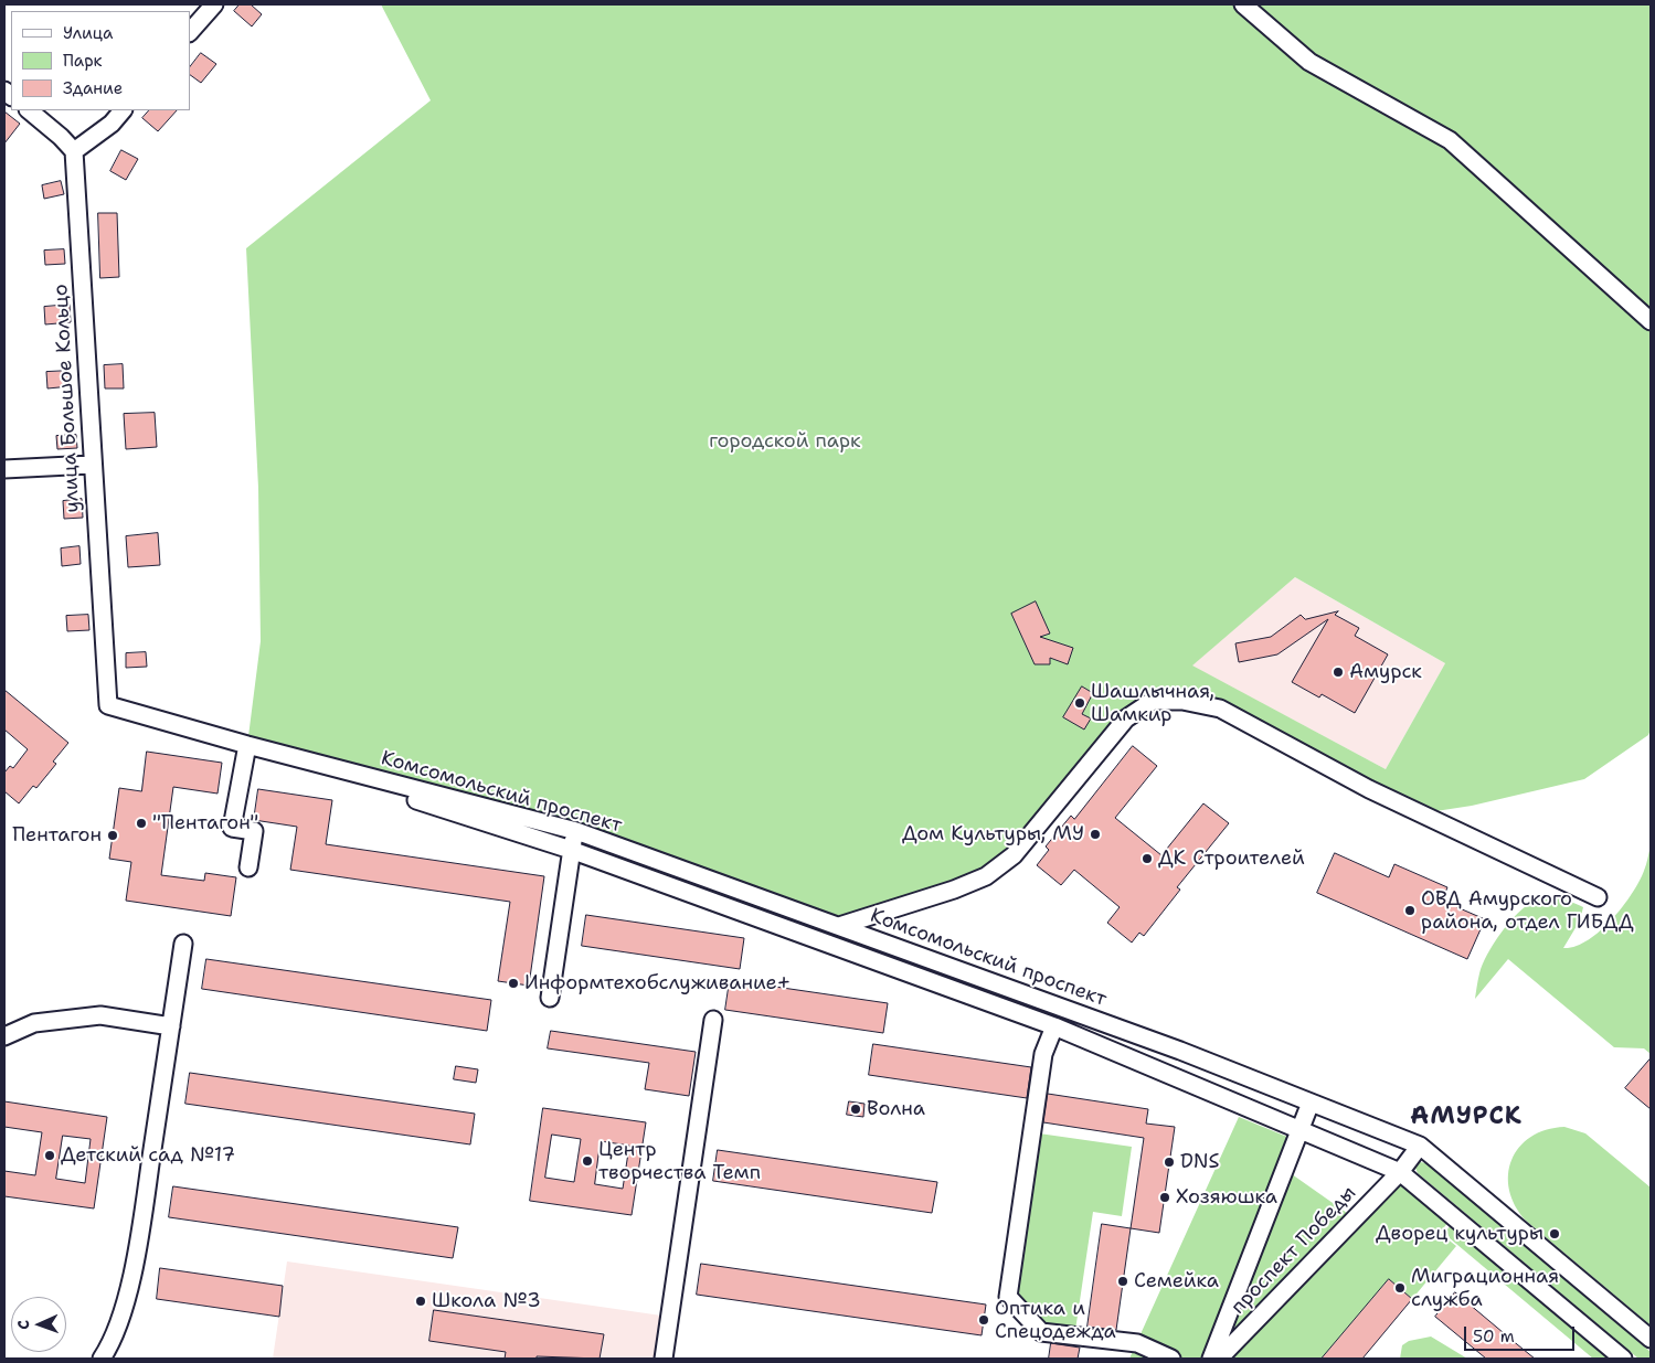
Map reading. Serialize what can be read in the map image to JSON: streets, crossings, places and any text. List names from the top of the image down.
{
  "streets": {
    "street": ["улица Большое Кольцо", "Комсомольский проспект", "проспект Победы"]
  },
  "crossings": [
    ["улица Большое Кольцо", "Комсомольский проспект"],
    ["Комсомольский проспект", "проспект Победы"]
  ],
  "districts": ["АМУРСК"],
  "parks": ["городской парк"],
  "places": [
    "Амурск",
    "Шашлычная, Шамкир",
    "\"Пентагон\"",
    "Дом Культуры, МУ",
    "Пентагон",
    "ДК Строителей",
    "ОВД Амурского района, отдел ГИБДД",
    "Информтехобслуживание+",
    "Волна",
    "Детский сад №17",
    "Центр творчества Темп",
    "DNS",
    "Хозяюшка",
    "Дворец культуры",
    "Семейка",
    "Миграционная служба",
    "Школа №3",
    "Оптика и Спецодежда"
  ],
  "legend": ["Улица", "Парк", "Здание"],
  "scale_bar": "50 m",
  "north": "left"
}
